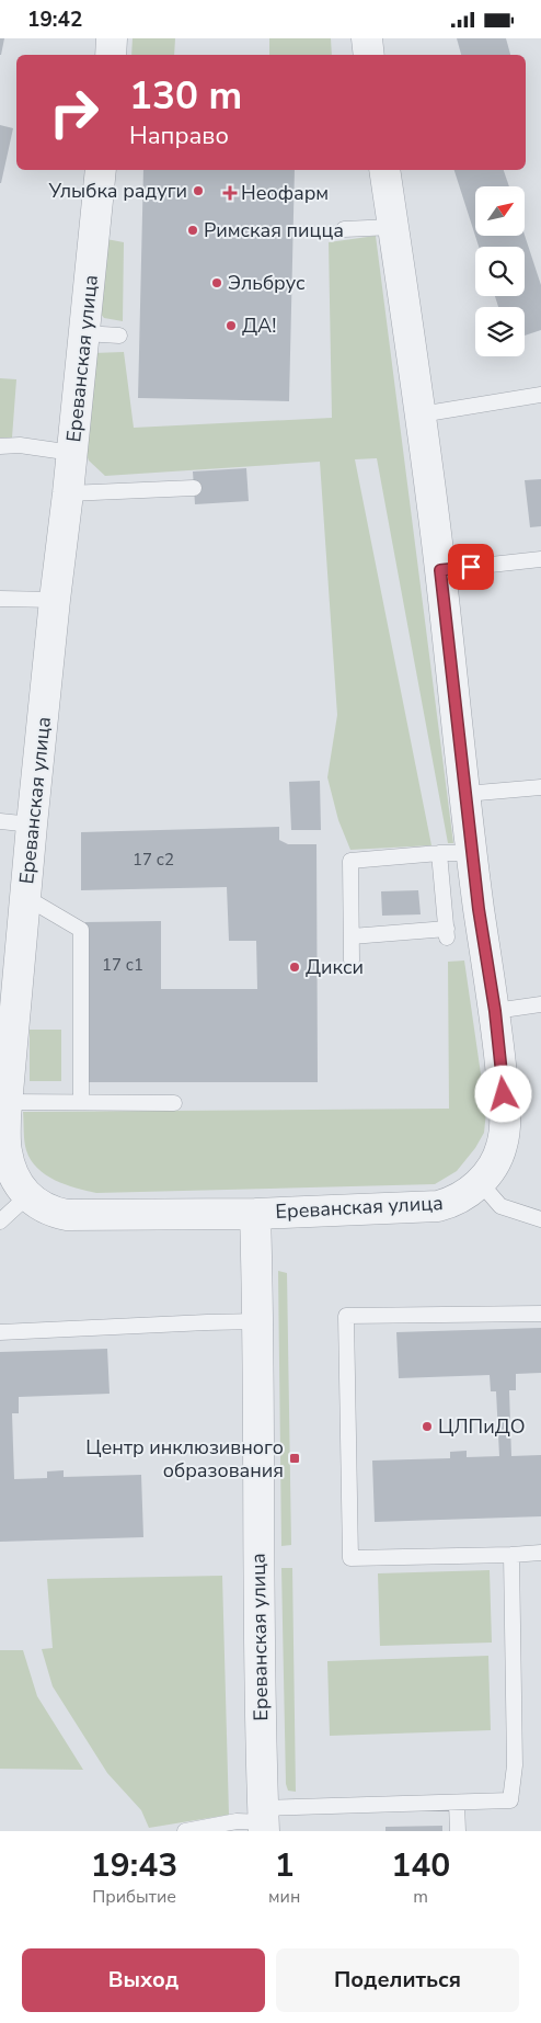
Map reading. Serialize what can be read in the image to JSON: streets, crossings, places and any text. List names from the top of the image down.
{
  "streets": {
    "street": ["Ереванская улица"]
  },
  "places": {
    "other": [
      "Улыбка радуги",
      "Римская пицца",
      "Эльбрус",
      "ДА!",
      "Дикси",
      "ЦЛПиДО"
    ],
    "health": ["Неофарм"],
    "transit": ["Центр инклюзивного образования"]
  },
  "house_numbers": ["17 с2", "17 с1"],
  "north": "top right",
  "page": {
    "status": "19:42",
    "turn": ["130 m", "Направо"],
    "eta": [
      "19:43",
      "Прибытие",
      "1",
      "мин",
      "140",
      "m"
    ],
    "buttons": ["Выход", "Поделиться"]
  }
}
